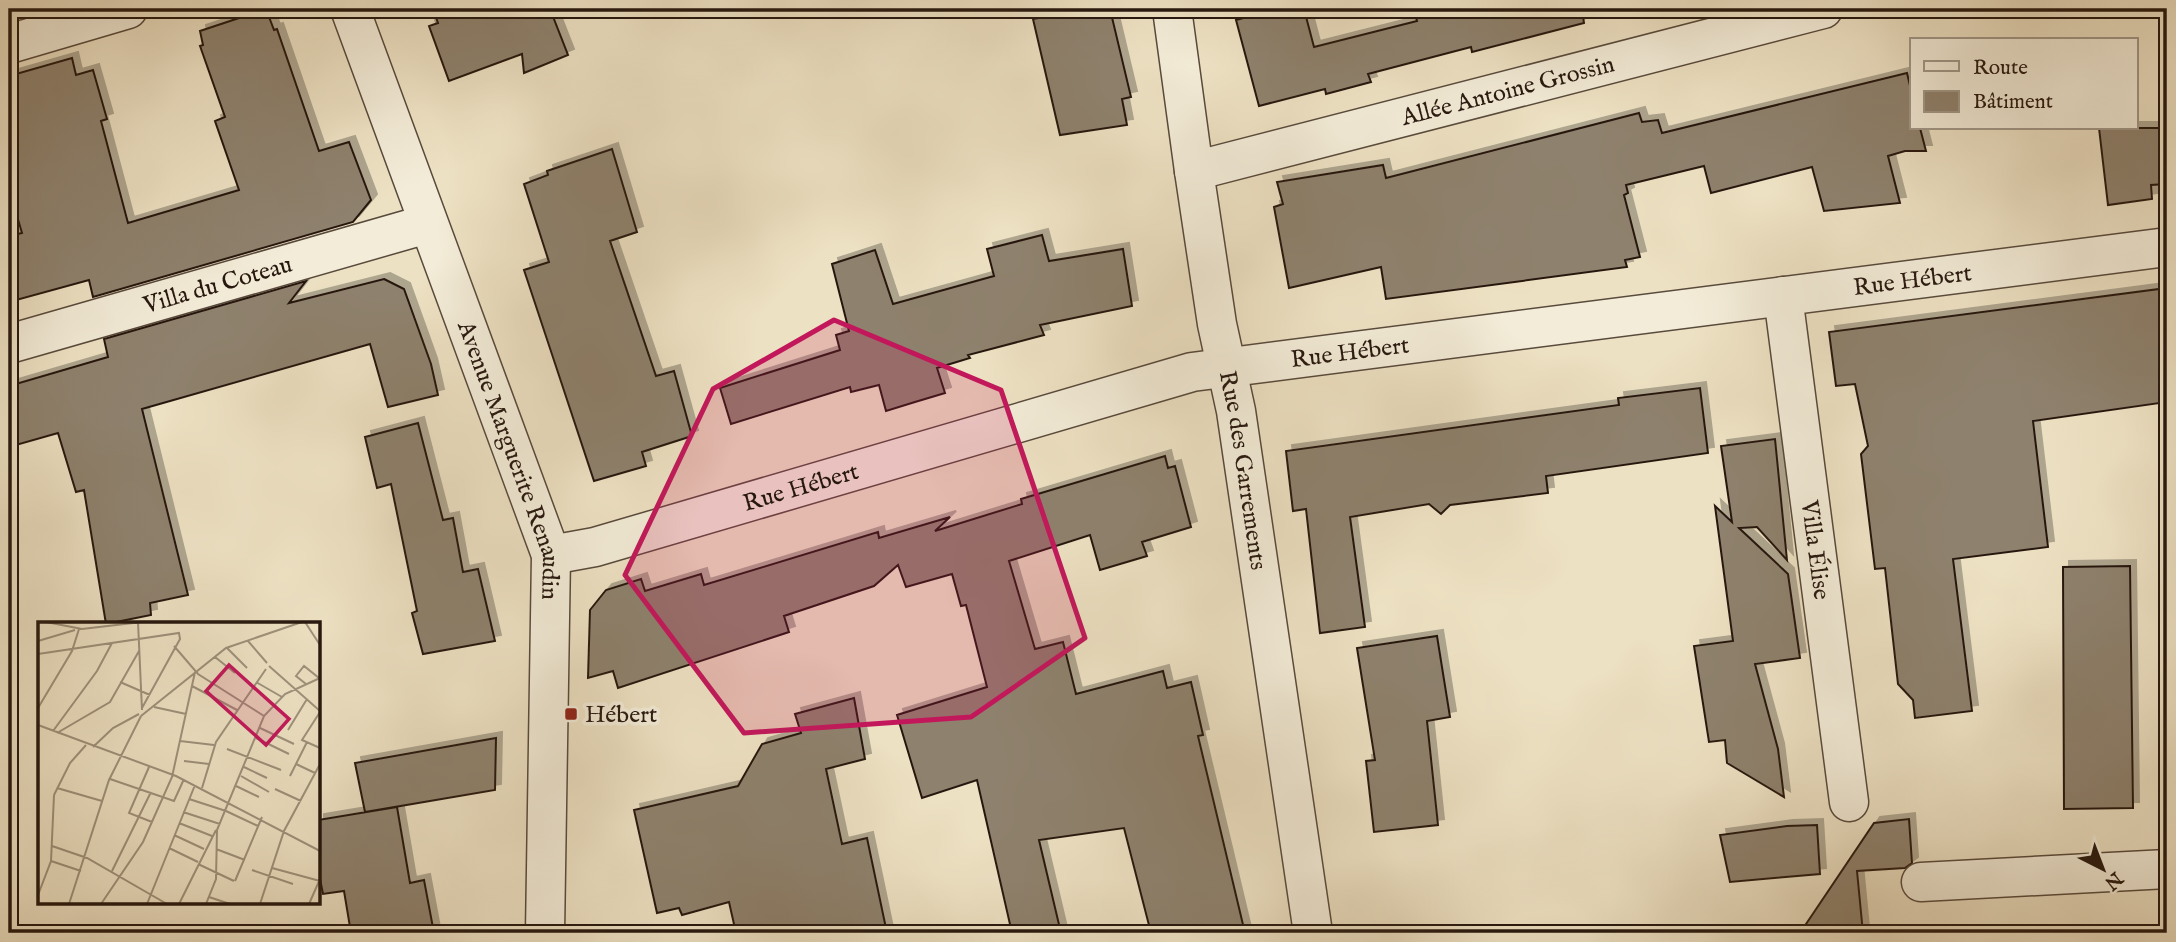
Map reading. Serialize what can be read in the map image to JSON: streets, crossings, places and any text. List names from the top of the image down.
{
  "streets": {
    "street": [
      "Allée Antoine Grossin",
      "Rue Hébert",
      "Villa du Coteau",
      "Avenue Marguerite Renaudin",
      "Rue des Garrements",
      "Villa Élise"
    ]
  },
  "crossings": [
    ["Allée Antoine Grossin", "Rue des Garrements"],
    ["Rue Hébert", "Avenue Marguerite Renaudin"],
    ["Rue Hébert", "Rue des Garrements"],
    ["Rue Hébert", "Villa Élise"],
    ["Villa du Coteau", "Avenue Marguerite Renaudin"]
  ],
  "places": {
    "transit": ["Hébert"]
  },
  "legend": ["Route", "Bâtiment"],
  "north": "bottom right"
}
